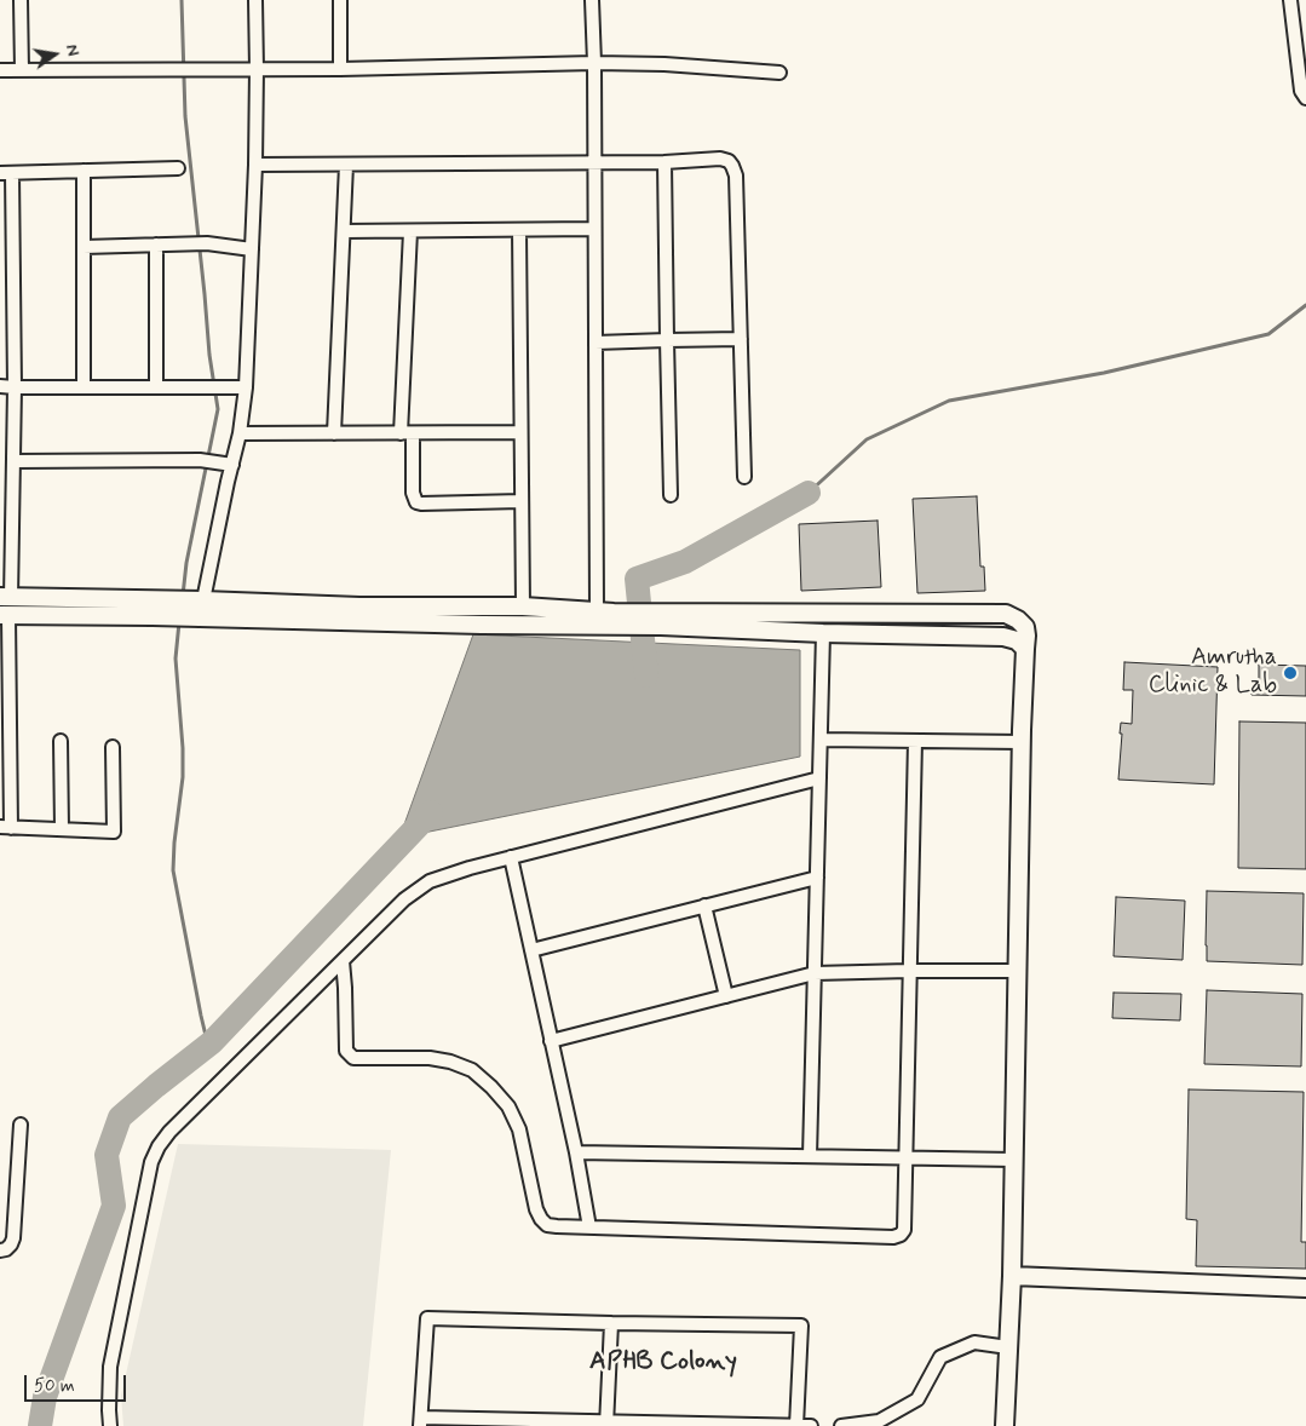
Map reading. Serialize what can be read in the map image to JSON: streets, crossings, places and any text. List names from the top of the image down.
{
  "districts": ["APHB Colony"],
  "places": ["Amrutha Clinic & Lab"],
  "scale_bar": "50 m",
  "north": "right"
}
